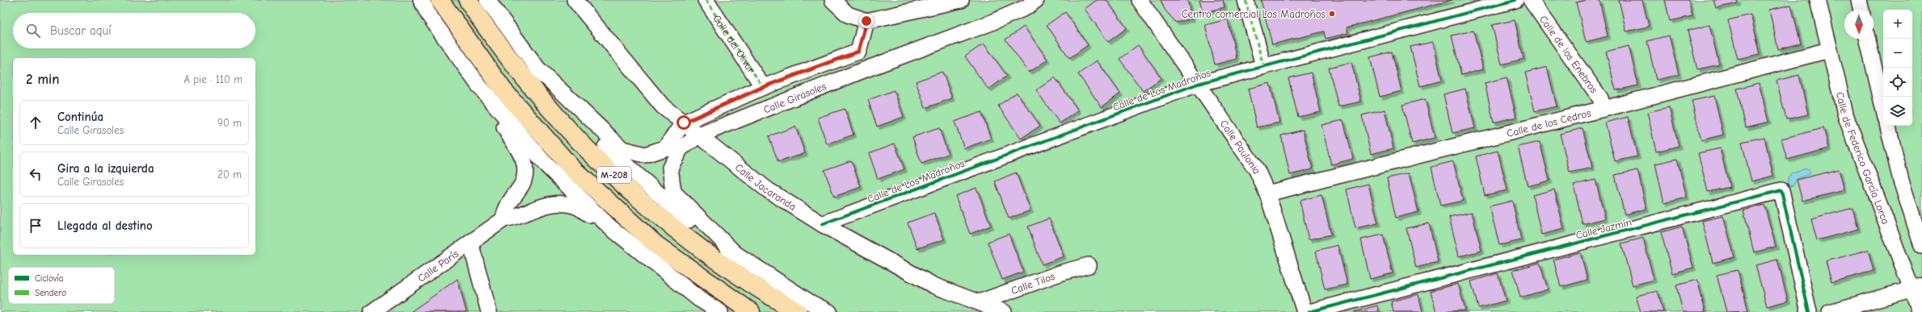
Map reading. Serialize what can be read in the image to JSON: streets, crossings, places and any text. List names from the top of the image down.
{
  "streets": {
    "main road": ["M-208"],
    "street": [
      "Calle del Olivar",
      "Calle de los Enebros",
      "Calle de Los Madroños",
      "Calle Girasoles",
      "Calle de los Cedros",
      "Calle Paulonia",
      "Calle de Federico García Lorca",
      "Calle Jacaranda",
      "Calle Jazmín",
      "Calle París",
      "Calle Tilos"
    ]
  },
  "crossings": [
    ["Calle del Olivar", "Calle Girasoles"],
    ["Calle de los Enebros", "Calle de los Cedros"],
    ["Calle de Los Madroños", "Calle Paulonia"],
    ["Calle de Los Madroños", "Calle Jacaranda"],
    ["Calle Girasoles", "Calle Jacaranda"],
    ["Calle de los Cedros", "Calle Paulonia"],
    ["Calle de los Cedros", "Calle de Federico García Lorca"],
    ["Calle Jacaranda", "Calle Tilos"]
  ],
  "places": ["Centro comercial Los Madroños"],
  "legend": ["Ciclovía", "Sendero"],
  "north": "bottom",
  "page": {
    "map_buttons": ["+", "−"],
    "search": "Buscar aquí",
    "heading": ["2 min", "A pie · 110 m"],
    "list": [
      ["Continúa", "Calle Girasoles", "90 m"],
      ["Gira a la izquierda", "Calle Girasoles", "20 m"],
      "Llegada al destino"
    ]
  }
}
